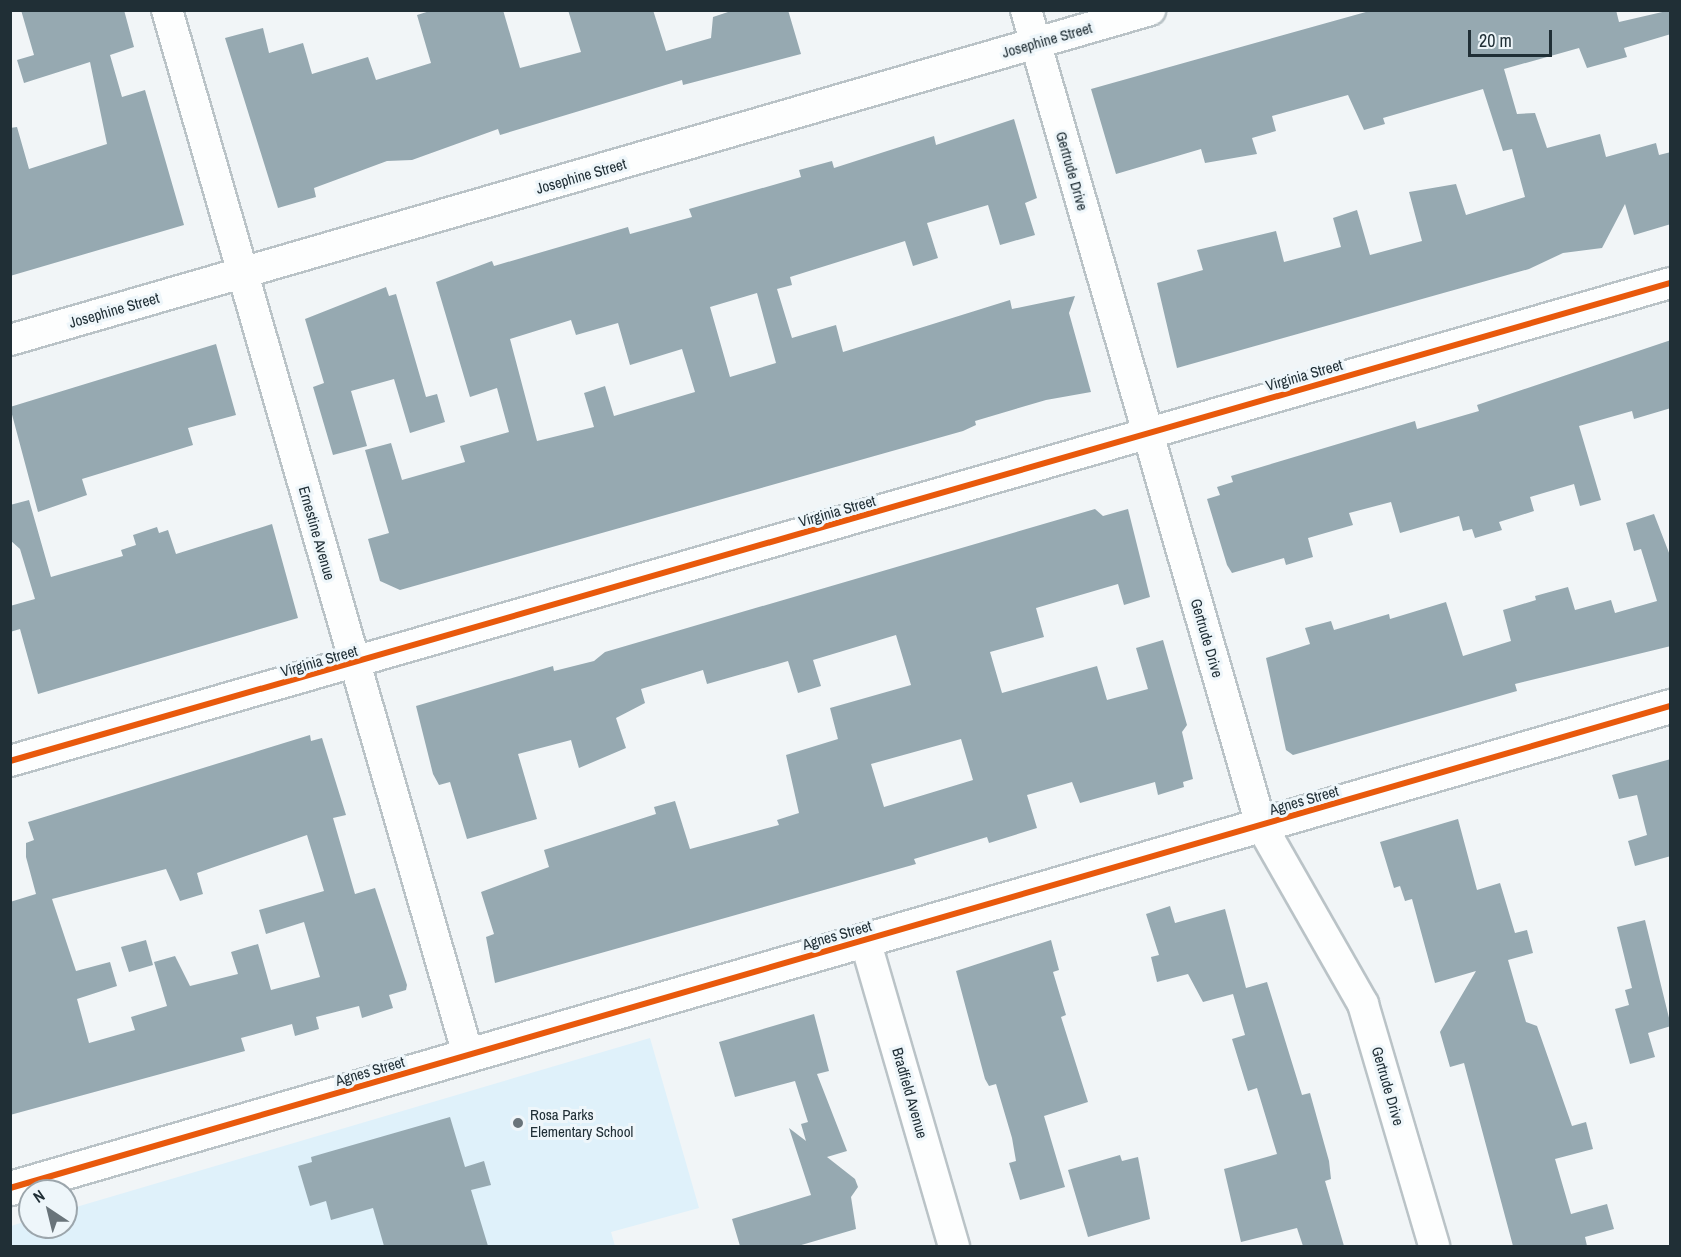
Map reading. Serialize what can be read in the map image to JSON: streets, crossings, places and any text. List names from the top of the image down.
{
  "streets": {
    "street": [
      "Josephine Street",
      "Gertrude Drive",
      "Virginia Street",
      "Ernestine Avenue",
      "Agnes Street",
      "Bradfield Avenue"
    ]
  },
  "crossings": [
    ["Josephine Street", "Gertrude Drive"],
    ["Josephine Street", "Ernestine Avenue"],
    ["Gertrude Drive", "Virginia Street"],
    ["Gertrude Drive", "Agnes Street"],
    ["Virginia Street", "Ernestine Avenue"],
    ["Ernestine Avenue", "Agnes Street"],
    ["Agnes Street", "Bradfield Avenue"]
  ],
  "places": ["Rosa Parks Elementary School"],
  "scale_bar": "20 m",
  "north": "top left"
}
